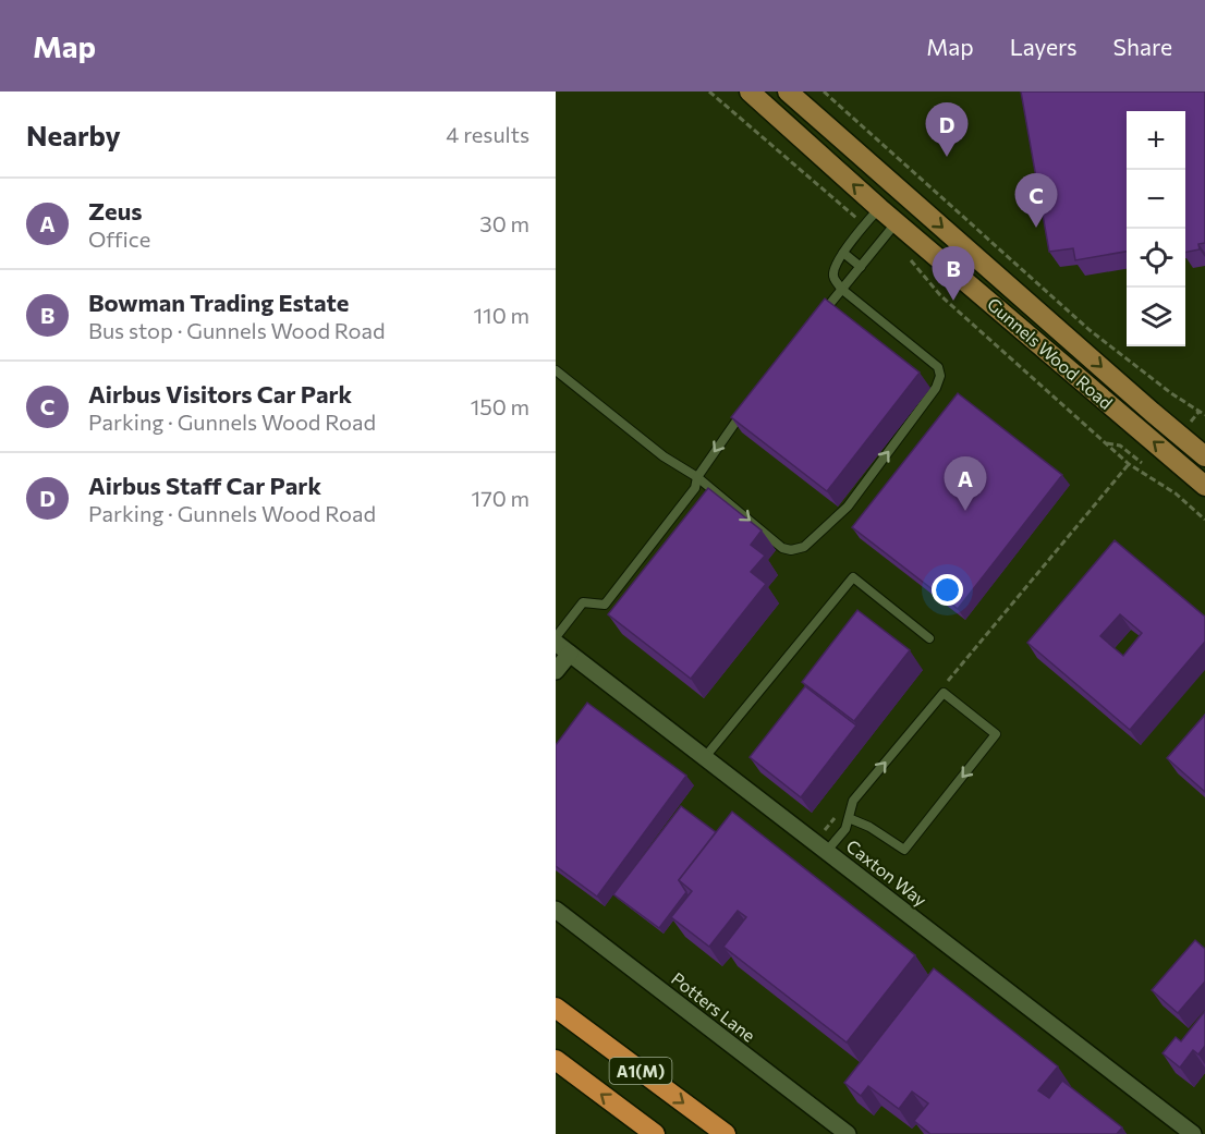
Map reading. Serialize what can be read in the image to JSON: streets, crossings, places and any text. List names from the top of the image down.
{
  "streets": {
    "highway": ["A1(M)"],
    "main road": ["Gunnels Wood Road"],
    "street": ["Caxton Way", "Potters Lane"]
  },
  "page": {
    "header": "Map",
    "nav": ["Map", "Layers", "Share"],
    "heading": ["Nearby", "4 results"],
    "pins": [
      "D",
      "C",
      "B",
      "A"
    ],
    "map_buttons": ["+", "−"],
    "list": [
      {
        "mark": "A",
        "name": "Zeus",
        "note": "Office",
        "value": "30 m"
      },
      {
        "mark": "B",
        "name": "Bowman Trading Estate",
        "note": "Bus stop · Gunnels Wood Road",
        "value": "110 m"
      },
      {
        "mark": "C",
        "name": "Airbus Visitors Car Park",
        "note": "Parking · Gunnels Wood Road",
        "value": "150 m"
      },
      {
        "mark": "D",
        "name": "Airbus Staff Car Park",
        "note": "Parking · Gunnels Wood Road",
        "value": "170 m"
      }
    ]
  }
}
